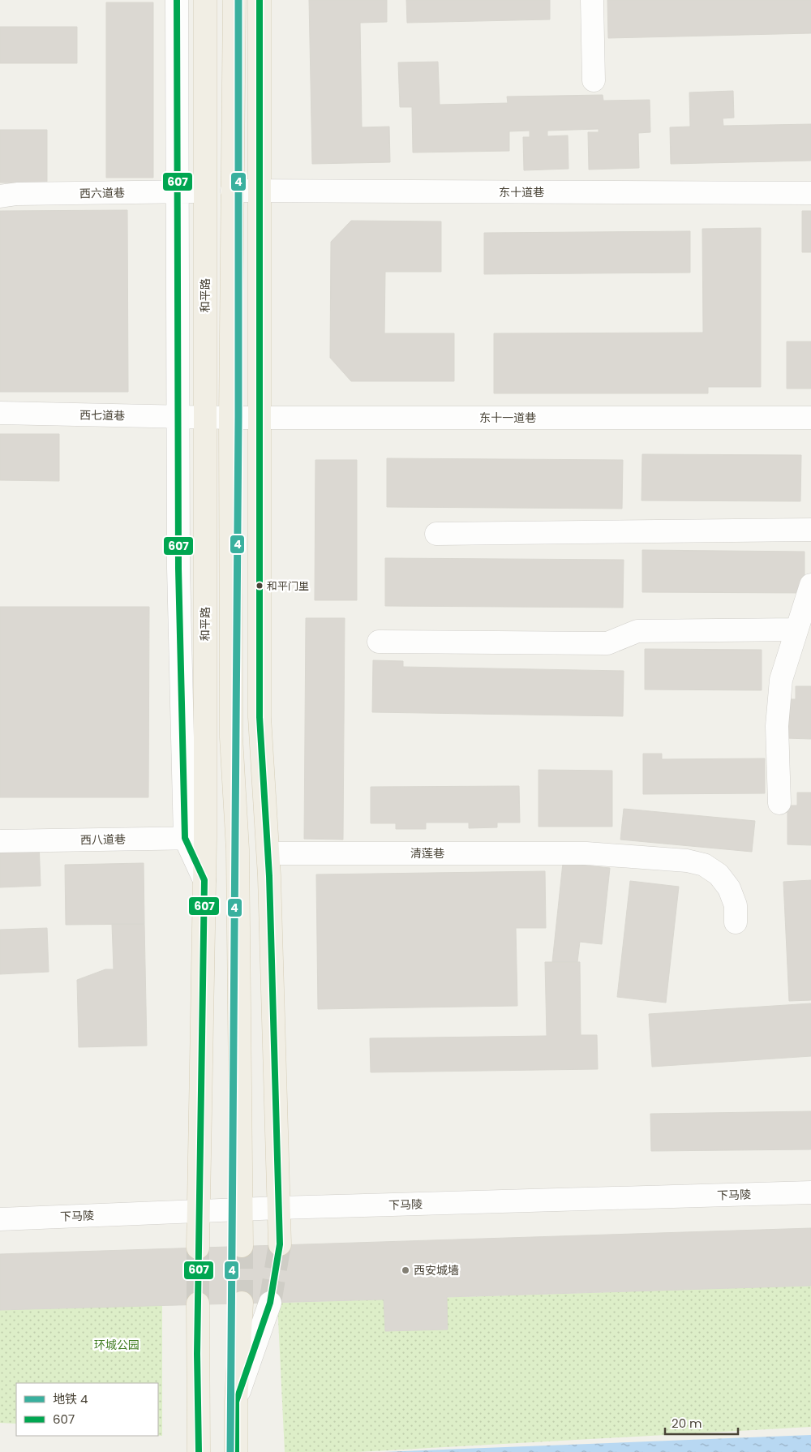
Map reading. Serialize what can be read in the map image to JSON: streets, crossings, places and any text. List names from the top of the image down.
{
  "streets": {
    "main road": ["和平路"],
    "street": [
      "东十道巷",
      "西六道巷",
      "西七道巷",
      "东十一道巷",
      "西八道巷",
      "清莲巷",
      "下马陵"
    ]
  },
  "crossings": [
    ["西六道巷", "和平路"],
    ["和平路", "西七道巷"],
    ["和平路", "东十一道巷"],
    ["和平路", "西八道巷"],
    ["和平路", "下马陵"],
    ["西七道巷", "东十一道巷"]
  ],
  "parks": ["环城公园"],
  "places": ["和平门里", "西安城墙"],
  "lines": ["metro line 4", "transit line 607"],
  "legend": ["地铁 4", "607"],
  "scale_bar": "20 m"
}
